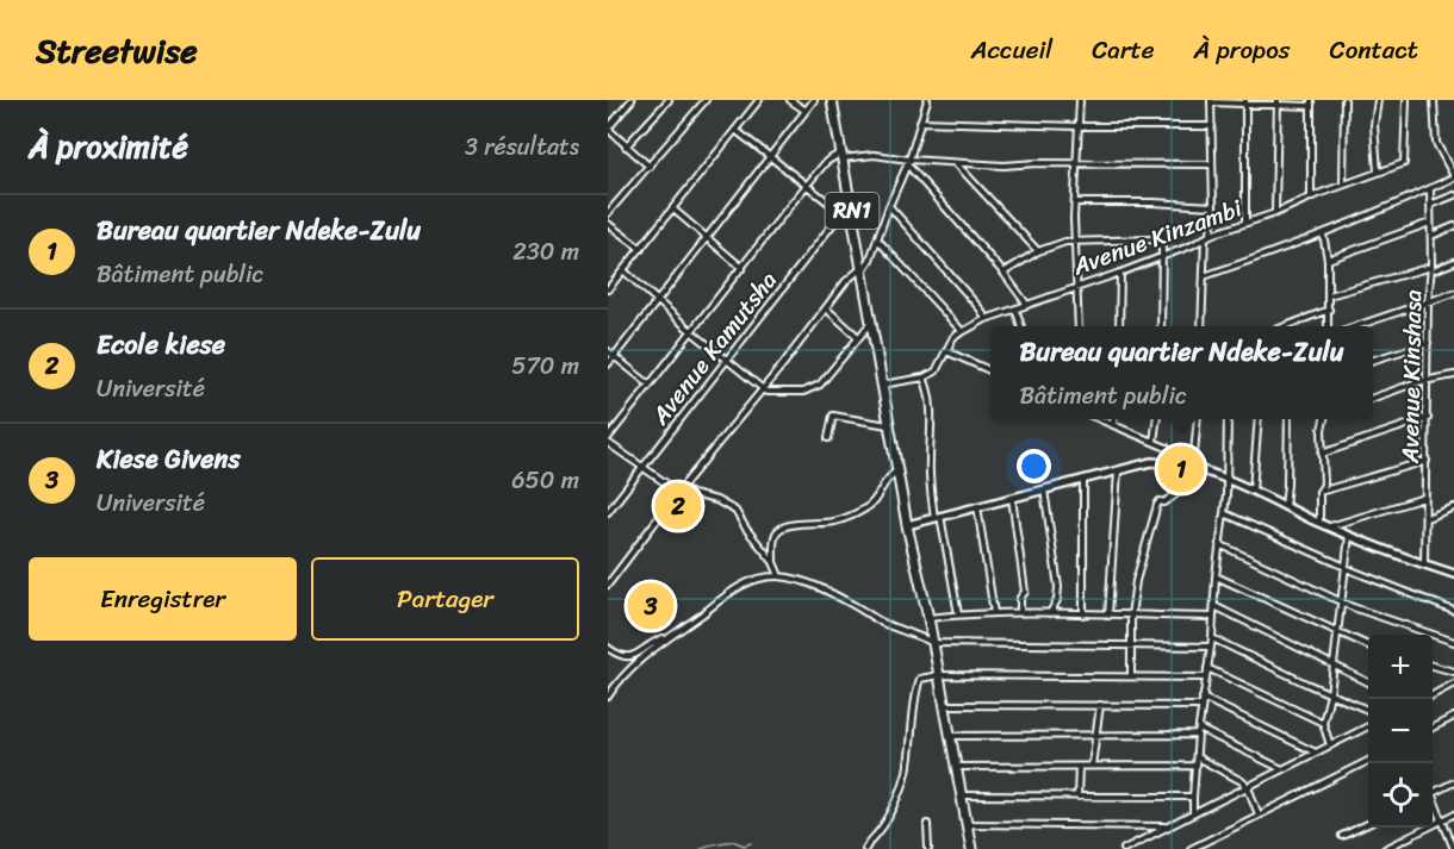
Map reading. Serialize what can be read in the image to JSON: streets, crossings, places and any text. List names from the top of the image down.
{
  "streets": {
    "highway": ["RN1"],
    "street": ["Avenue Kinzambi", "Avenue Kamutsha", "Avenue Kinshasa"]
  },
  "crossings": [
    ["RN1", "Avenue Kamutsha"]
  ],
  "page": {
    "header": "Streetwise",
    "nav": [
      "Accueil",
      "Carte",
      "À propos",
      "Contact"
    ],
    "heading": ["À proximité", "3 résultats"],
    "list": [
      {
        "mark": "1",
        "name": "Bureau quartier Ndeke-Zulu",
        "note": "Bâtiment public",
        "value": "230 m"
      },
      {
        "mark": "2",
        "name": "Ecole kiese",
        "note": "Université",
        "value": "570 m"
      },
      {
        "mark": "3",
        "name": "Kiese Givens",
        "note": "Université",
        "value": "650 m"
      }
    ],
    "popup": ["Bureau quartier Ndeke-Zulu", "Bâtiment public"],
    "pins": ["1", "2", "3"],
    "buttons": ["Enregistrer", "Partager"],
    "map_buttons": ["+", "−"]
  }
}
